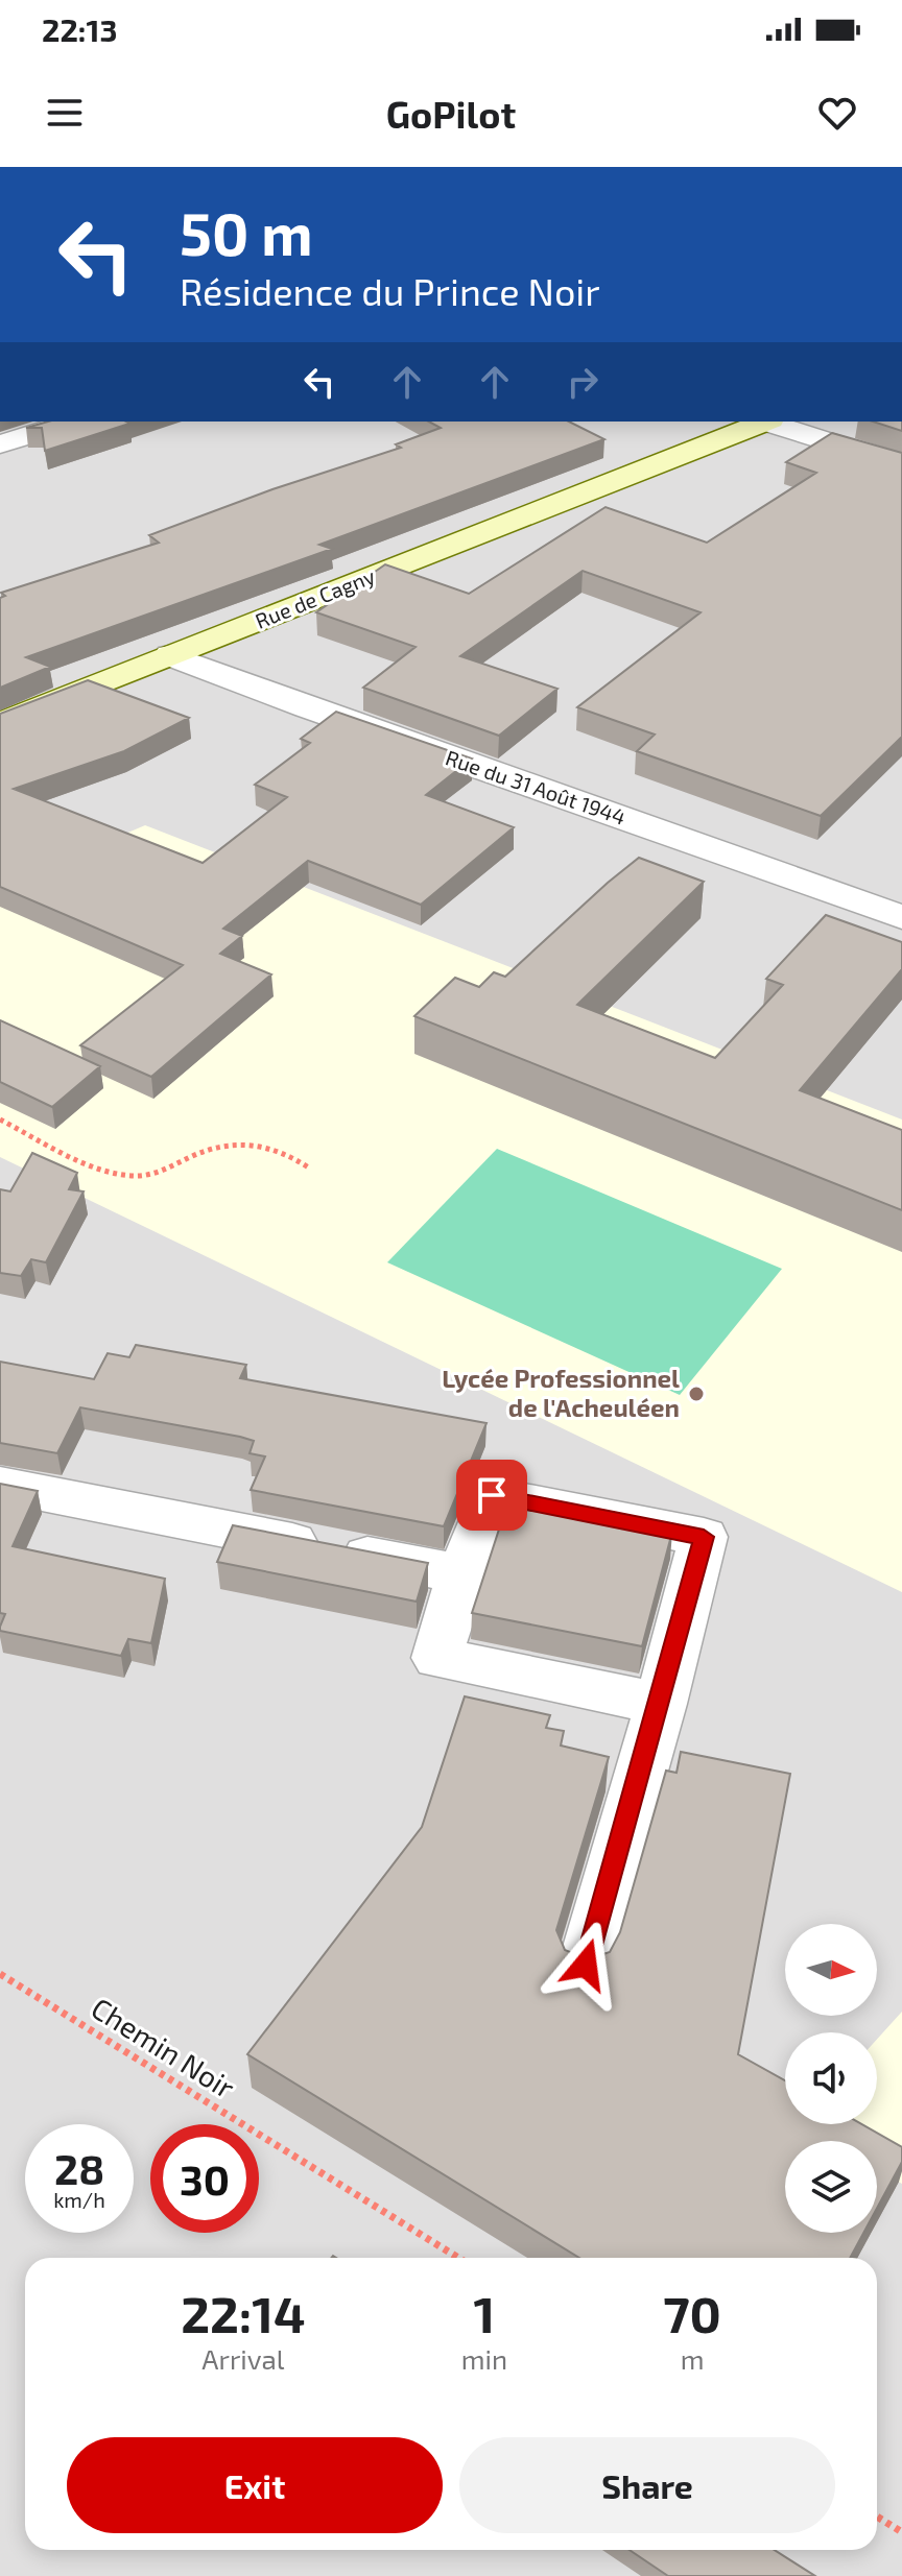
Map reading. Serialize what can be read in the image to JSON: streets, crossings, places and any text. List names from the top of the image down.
{
  "streets": {
    "main road": ["Rue de Cagny"],
    "street": ["Rue du 31 Août 1944"],
    "path": ["Chemin Noir"]
  },
  "crossings": [
    ["Rue de Cagny", "Rue du 31 Août 1944"]
  ],
  "places": ["Lycée Professionnel de l'Acheuléen"],
  "north": "right",
  "page": {
    "status": "22:13",
    "header": "GoPilot",
    "turn": ["50 m", "Résidence du Prince Noir"],
    "speed": "28 km/h",
    "limit": "30",
    "eta": [
      "22:14",
      "Arrival",
      "1",
      "min",
      "70",
      "m"
    ],
    "buttons": ["Exit", "Share"]
  }
}
